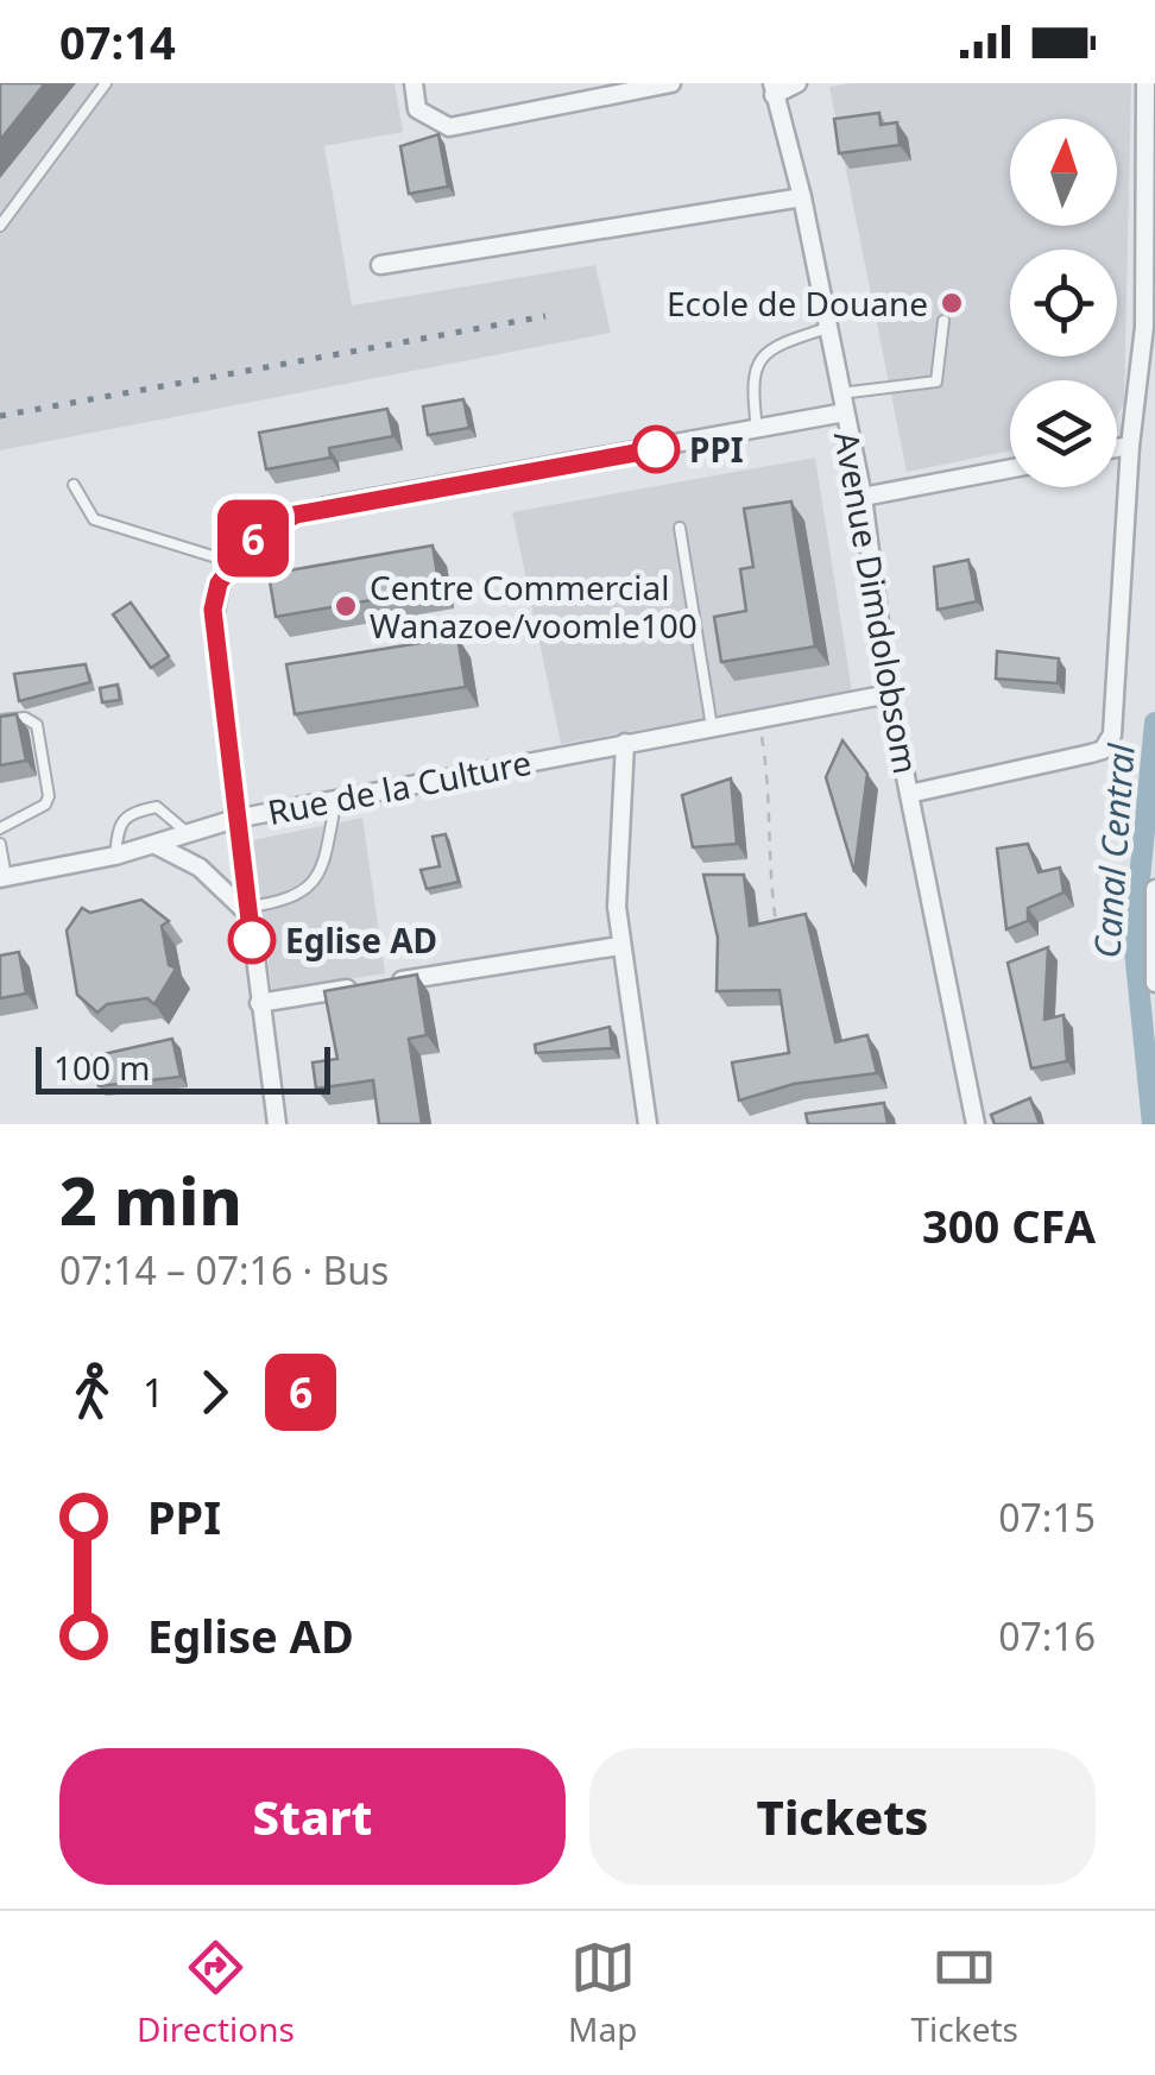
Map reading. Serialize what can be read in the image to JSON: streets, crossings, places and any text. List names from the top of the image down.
{
  "streets": {
    "street": ["Avenue Dimdolobsom", "Rue de la Culture"]
  },
  "crossings": [
    ["Avenue Dimdolobsom", "Rue de la Culture"]
  ],
  "water": ["Canal Central"],
  "places": [
    "Ecole de Douane",
    "PPI",
    "Centre Commercial Wanazoe/voomle100",
    "Eglise AD"
  ],
  "lines": ["bus line 6"],
  "scale_bar": "100 m",
  "north": "top",
  "page": {
    "status": "07:14",
    "on_map": "6",
    "scale": "100 m",
    "heading": ["2 min", "07:14 – 07:16 · Bus", "300 CFA"],
    "legs": ["1", "6"],
    "list": [
      {
        "name": "PPI",
        "value": "07:15"
      },
      {
        "name": "Eglise AD",
        "value": "07:16"
      }
    ],
    "buttons": ["Start", "Tickets"],
    "tabs": ["Directions", "Map", "Tickets"]
  }
}
